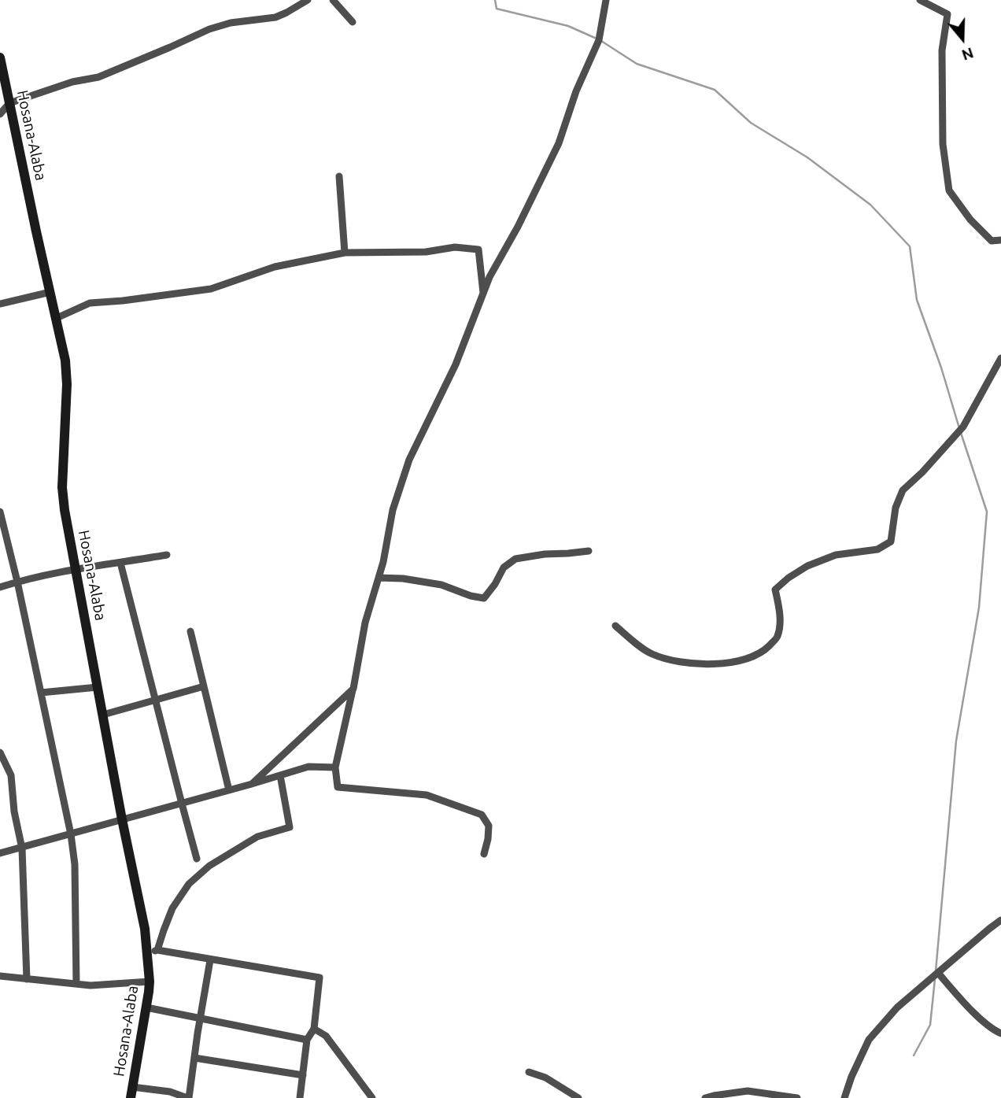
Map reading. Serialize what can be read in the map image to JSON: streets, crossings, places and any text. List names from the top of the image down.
{
  "streets": {
    "main road": ["Hosana-Alaba"]
  },
  "north": "bottom"
}
